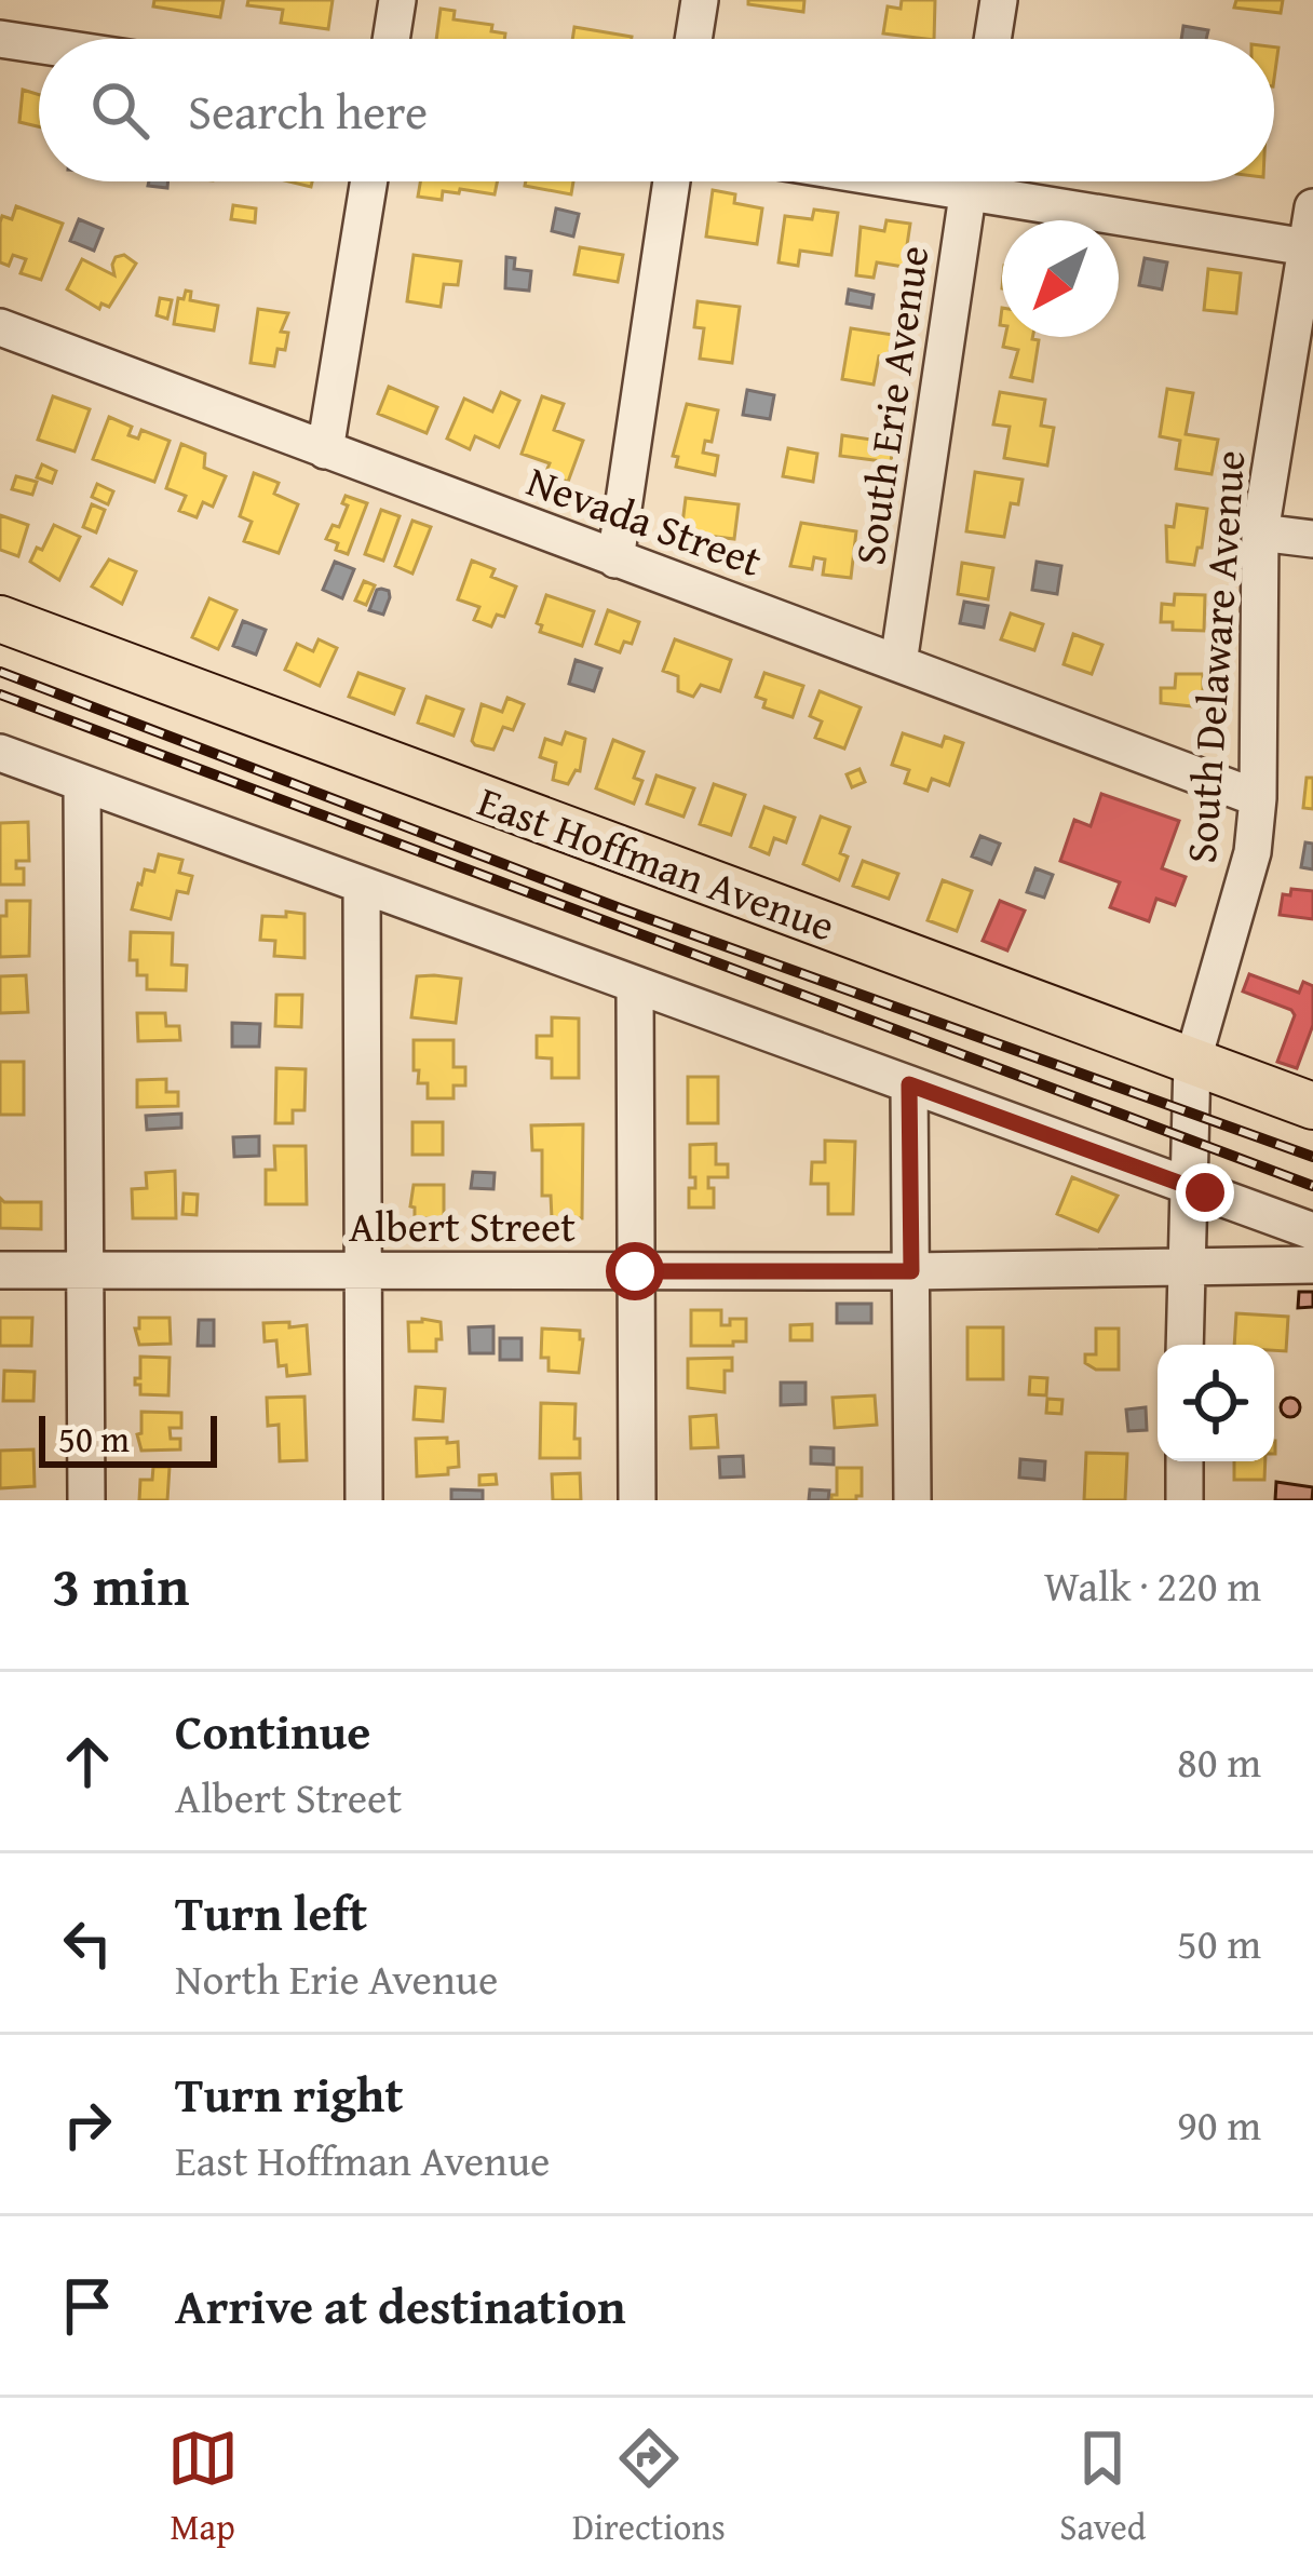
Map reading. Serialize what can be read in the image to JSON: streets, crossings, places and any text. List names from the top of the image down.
{
  "streets": {
    "main road": ["East Hoffman Avenue"],
    "street": [
      "South Erie Avenue",
      "Nevada Street",
      "South Delaware Avenue",
      "Albert Street"
    ]
  },
  "crossings": [
    ["South Erie Avenue", "Nevada Street"],
    ["Nevada Street", "South Delaware Avenue"],
    ["South Delaware Avenue", "East Hoffman Avenue"],
    ["South Delaware Avenue", "Albert Street"]
  ],
  "scale_bar": "50 m",
  "north": "bottom left",
  "page": {
    "search": "Search here",
    "scale": "50 m",
    "heading": ["3 min", "Walk · 220 m"],
    "list": [
      ["Continue", "Albert Street", "80 m"],
      ["Turn left", "North Erie Avenue", "50 m"],
      ["Turn right", "East Hoffman Avenue", "90 m"],
      "Arrive at destination"
    ],
    "nav": ["Map", "Directions", "Saved"]
  }
}
